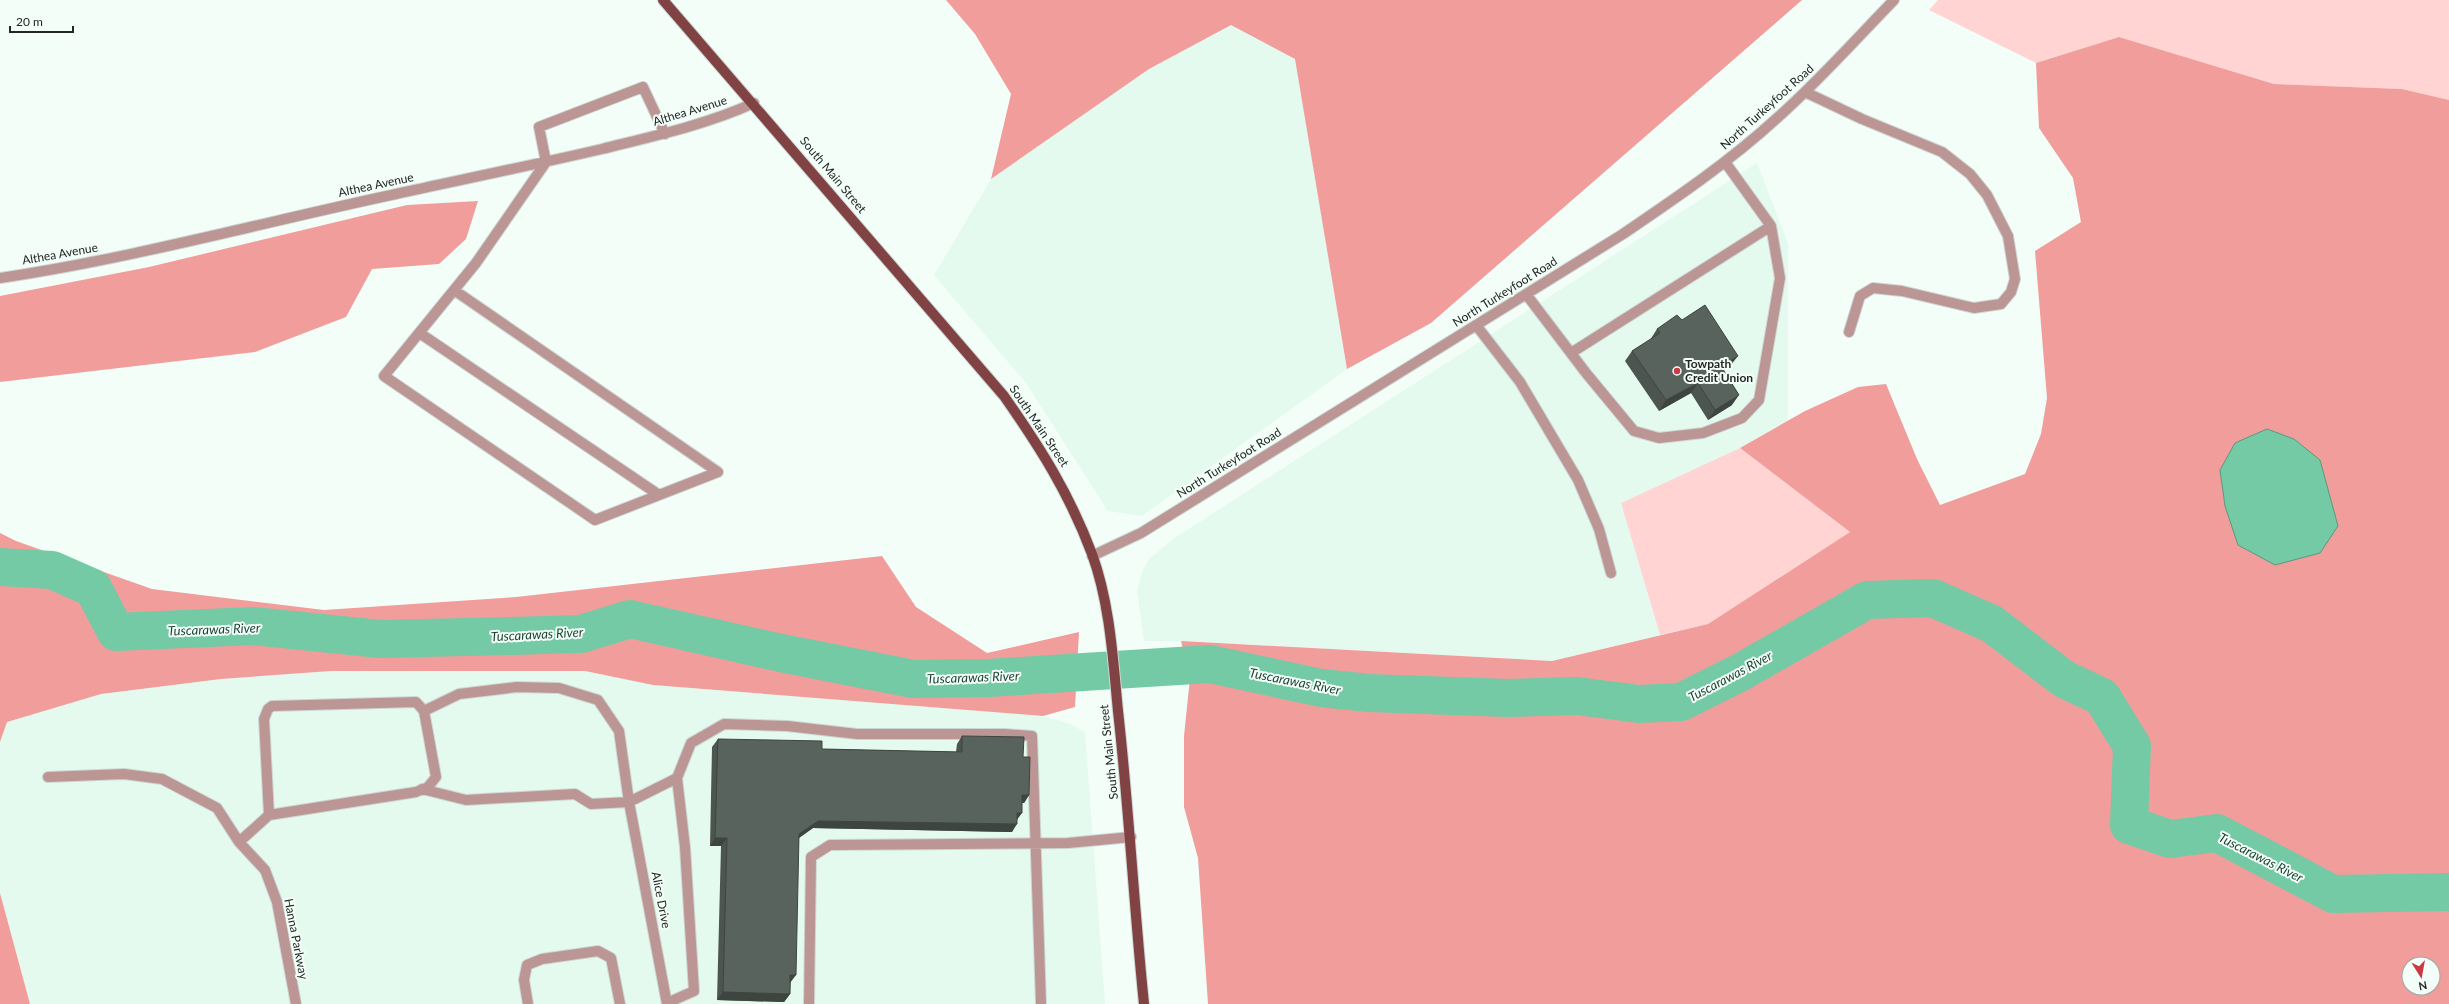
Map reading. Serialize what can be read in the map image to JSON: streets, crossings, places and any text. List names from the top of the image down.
{
  "streets": {
    "main road": ["South Main Street"],
    "street": [
      "North Turkeyfoot Road",
      "Althea Avenue",
      "Alice Drive",
      "Hanna Parkway"
    ]
  },
  "crossings": [
    ["North Turkeyfoot Road", "South Main Street"],
    ["Althea Avenue", "South Main Street"]
  ],
  "water": ["Tuscarawas River"],
  "places": ["Towpath Credit Union"],
  "scale_bar": "20 m",
  "north": "bottom"
}
